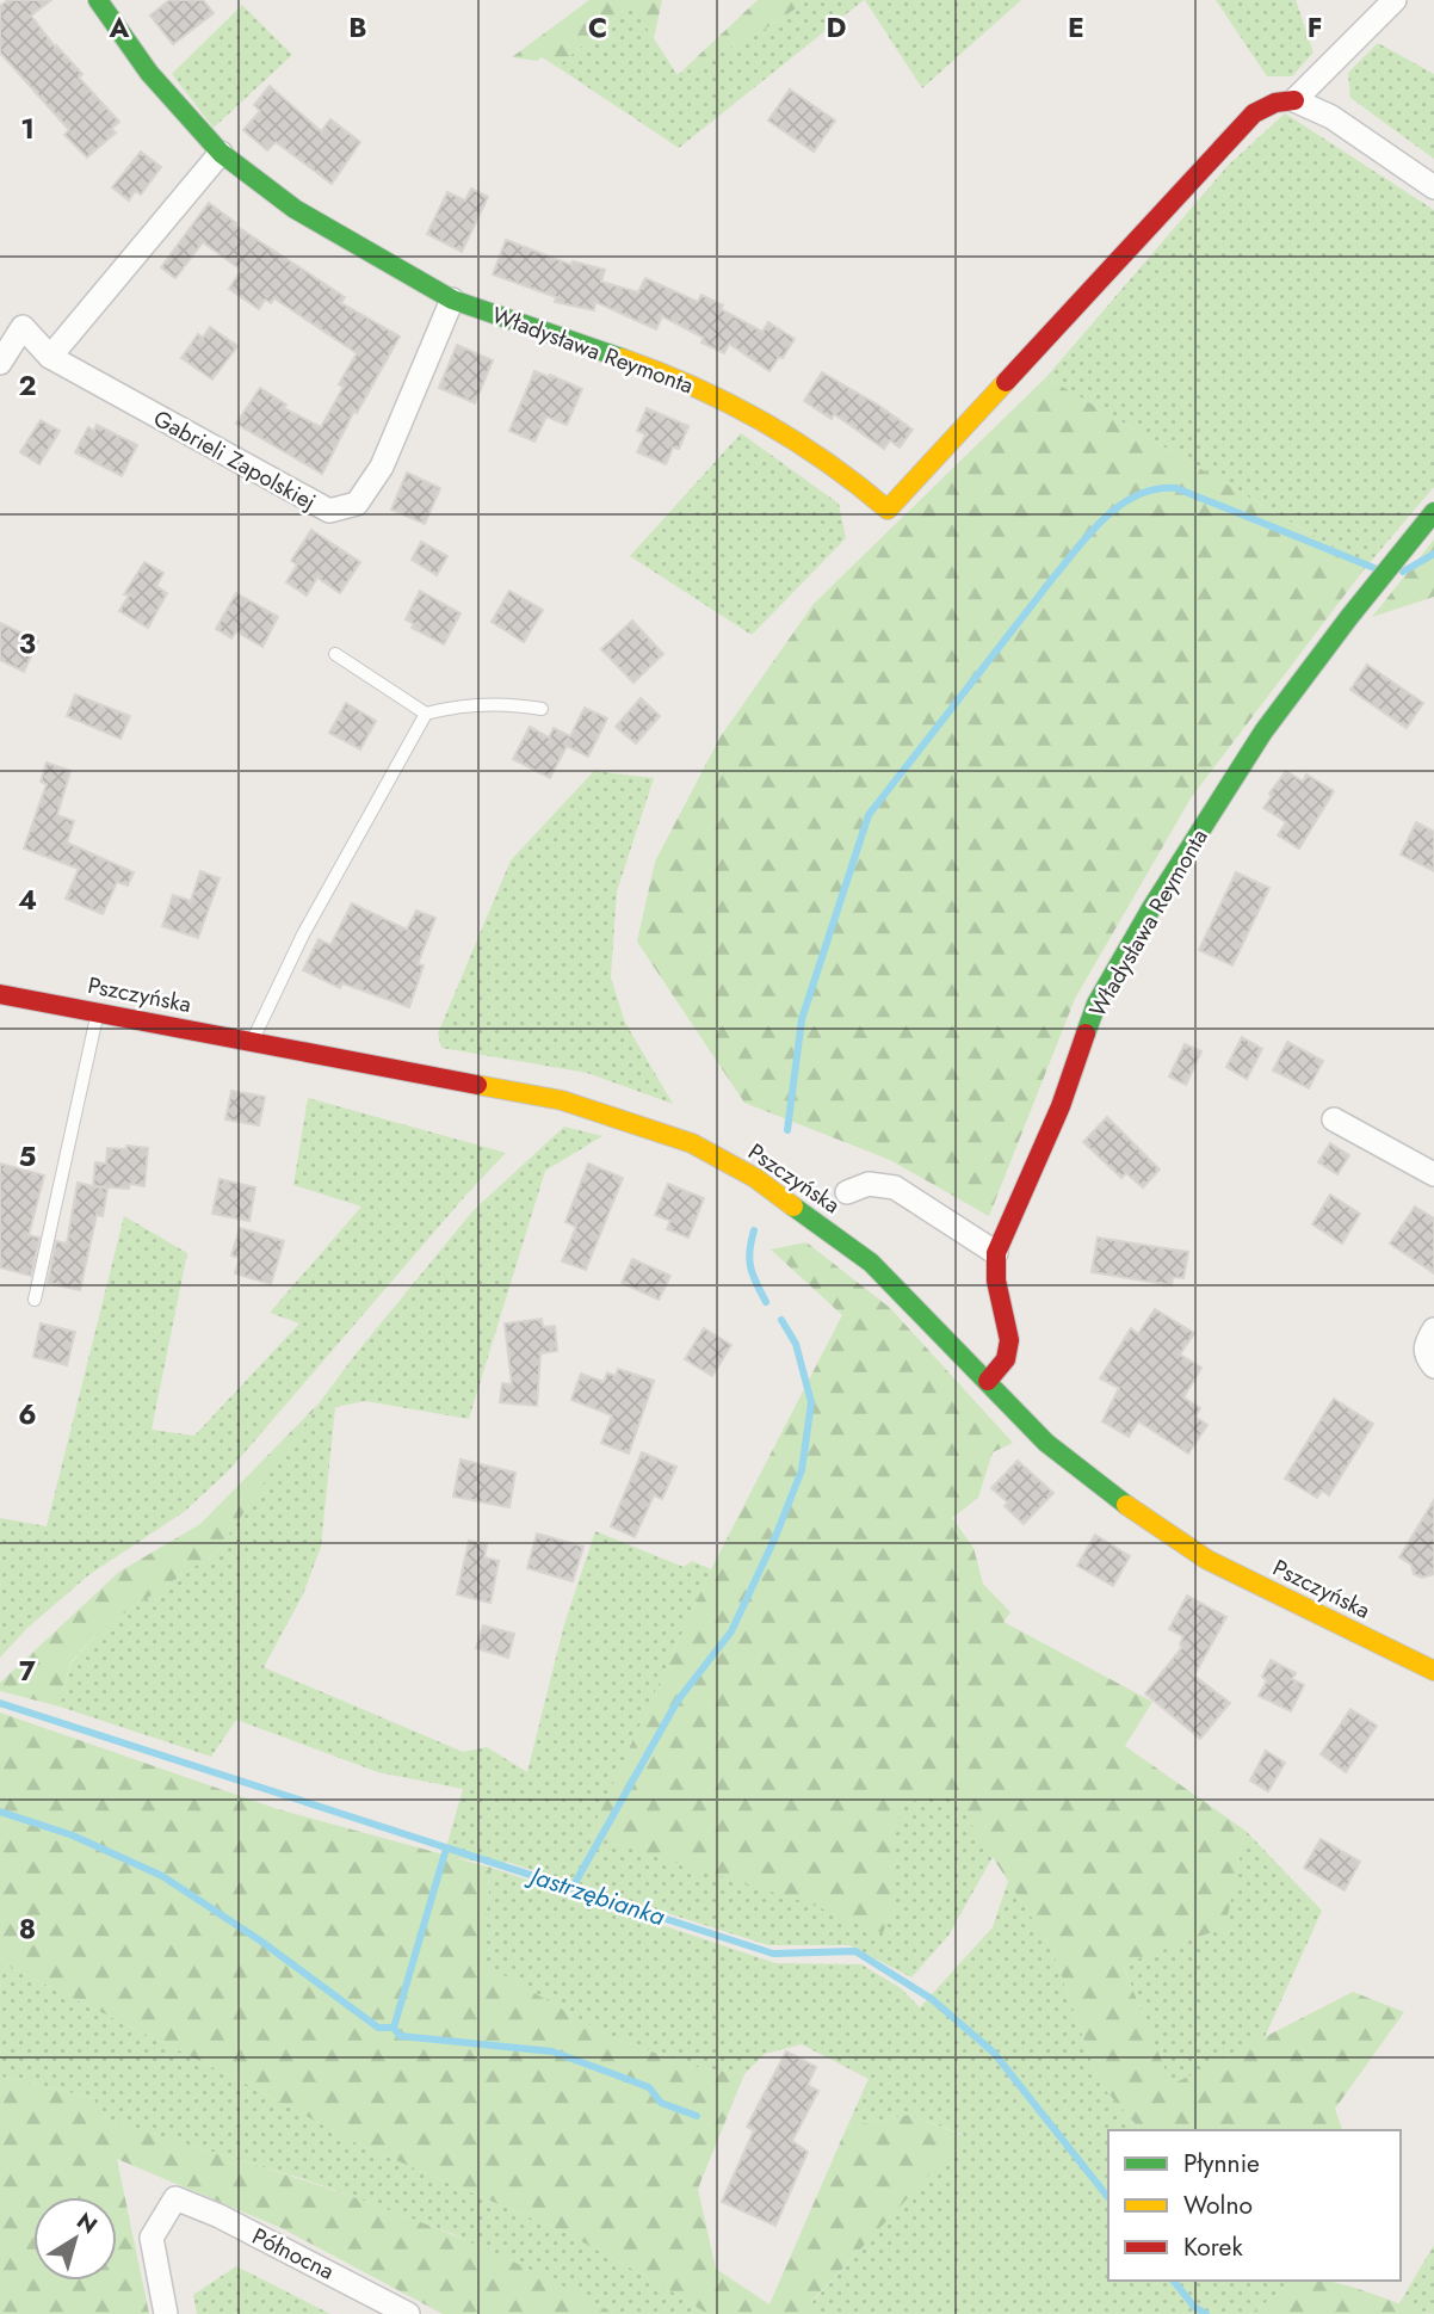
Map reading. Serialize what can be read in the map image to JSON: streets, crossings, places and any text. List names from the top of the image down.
{
  "streets": {
    "street": [
      "Władysława Reymonta",
      "Gabrieli Zapolskiej",
      "Pszczyńska",
      "Północna"
    ]
  },
  "crossings": [
    ["Władysława Reymonta", "Gabrieli Zapolskiej"],
    ["Władysława Reymonta", "Pszczyńska"]
  ],
  "water": ["Jastrzębianka"],
  "legend": ["Płynnie", "Wolno", "Korek"],
  "north": "top right",
  "grid": {
    "columns": [
      "A",
      "B",
      "C",
      "D",
      "E",
      "F"
    ],
    "rows": [
      "1",
      "2",
      "3",
      "4",
      "5",
      "6",
      "7",
      "8"
    ]
  }
}
